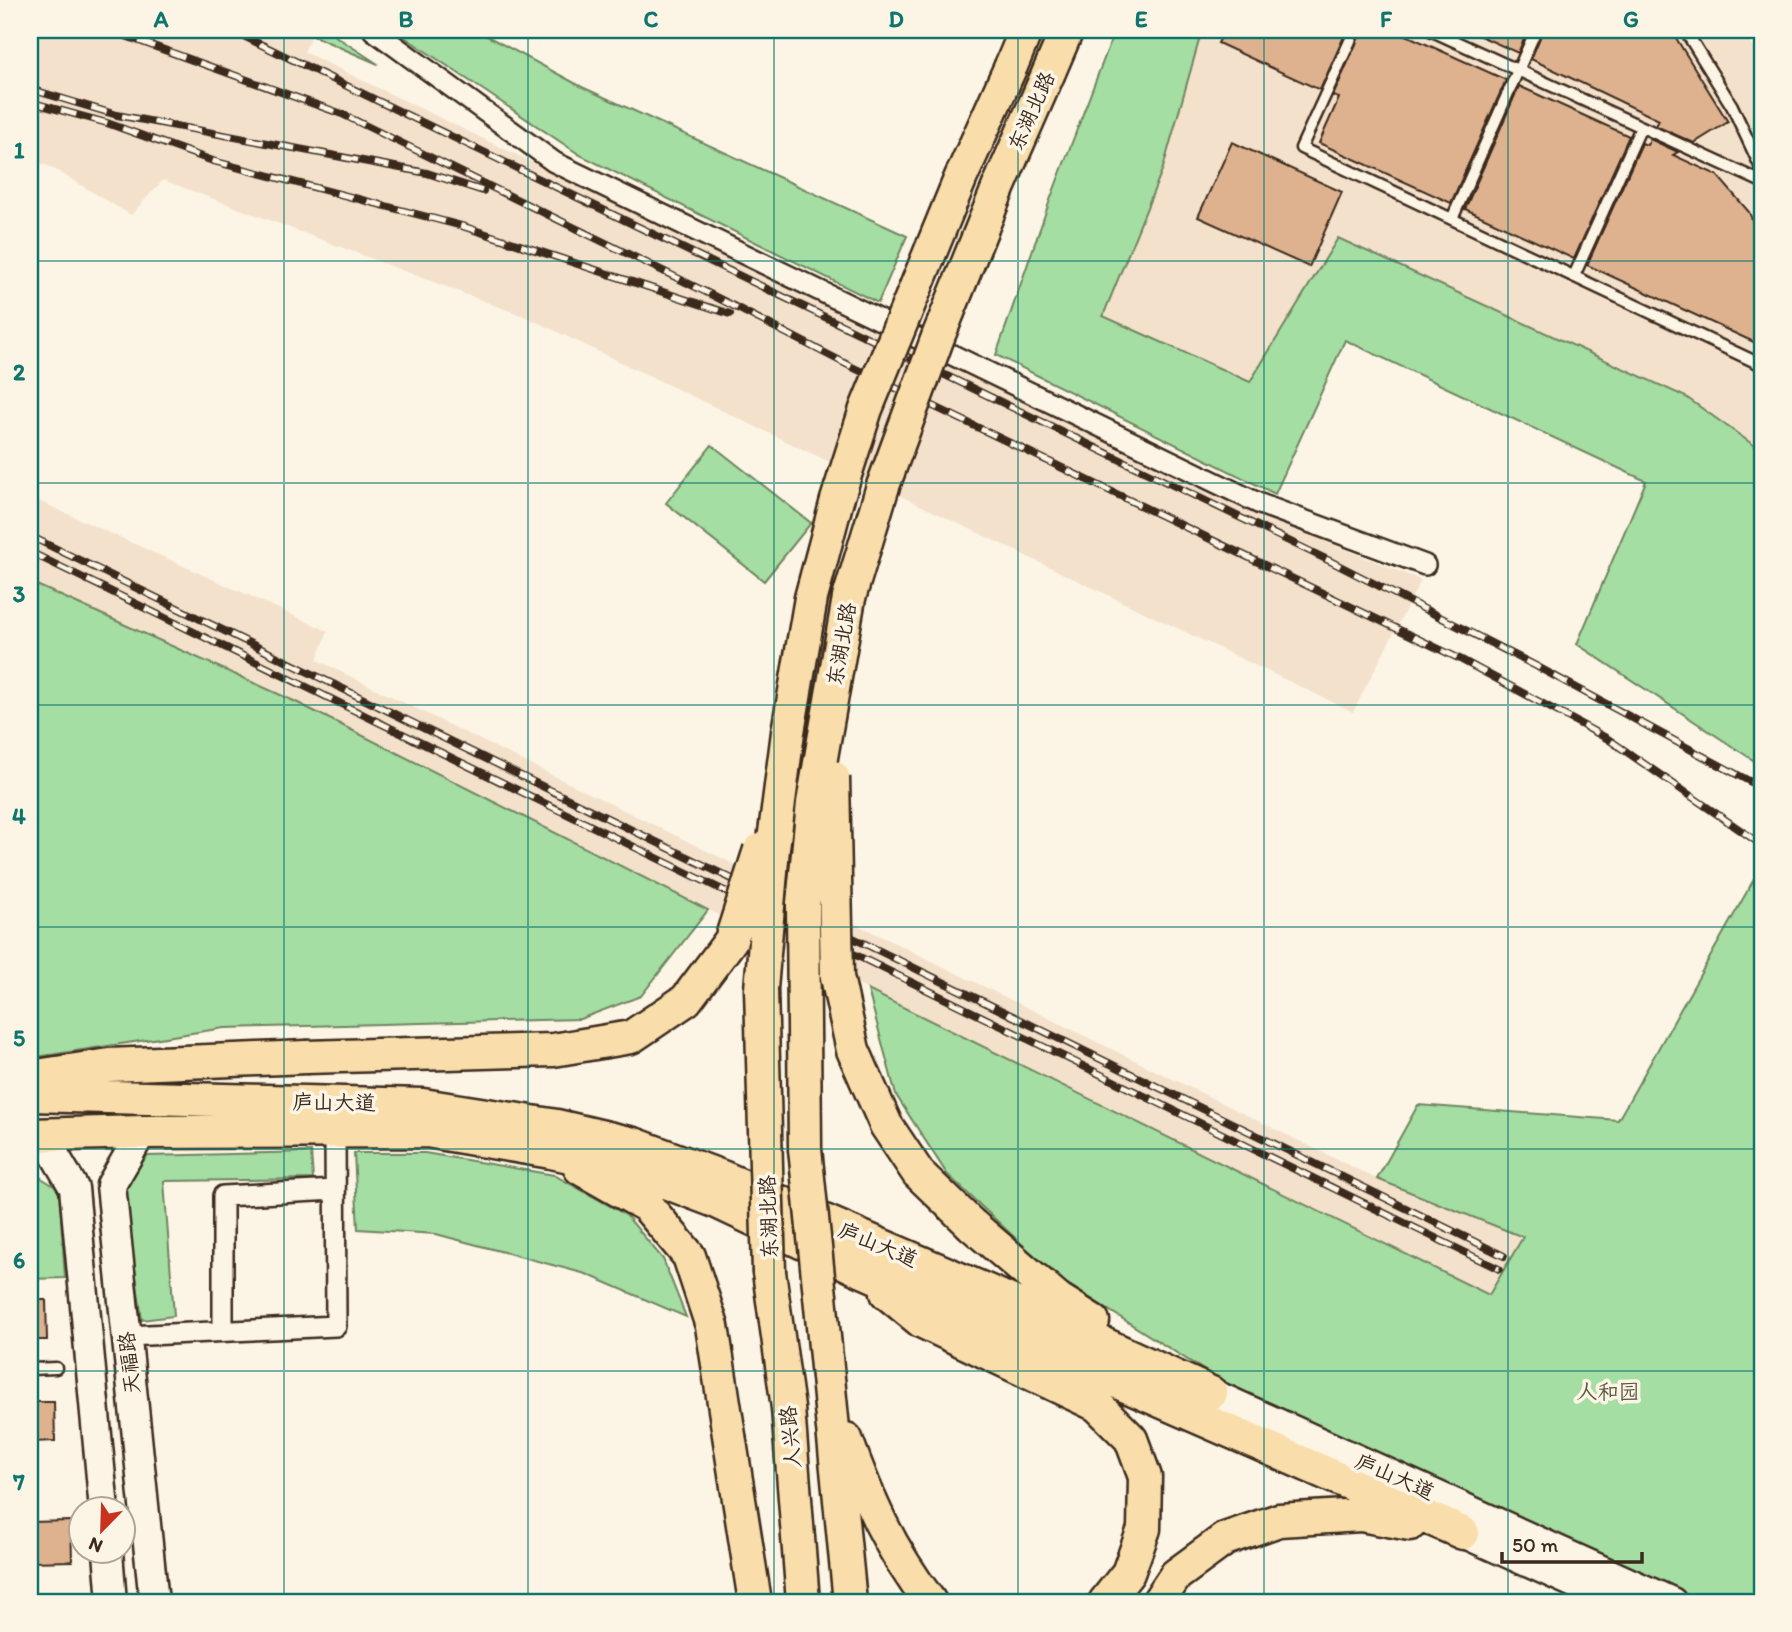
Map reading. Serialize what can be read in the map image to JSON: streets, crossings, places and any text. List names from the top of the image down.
{
  "streets": {
    "main road": ["东湖北路", "庐山大道", "人兴路"],
    "street": ["天福路"]
  },
  "crossings": [
    ["东湖北路", "人兴路"],
    ["庐山大道", "天福路"]
  ],
  "parks": ["人和园"],
  "scale_bar": "50 m",
  "north": "bottom left",
  "grid": {
    "columns": [
      "A",
      "B",
      "C",
      "D",
      "E",
      "F",
      "G"
    ],
    "rows": [
      "1",
      "2",
      "3",
      "4",
      "5",
      "6",
      "7"
    ]
  }
}
